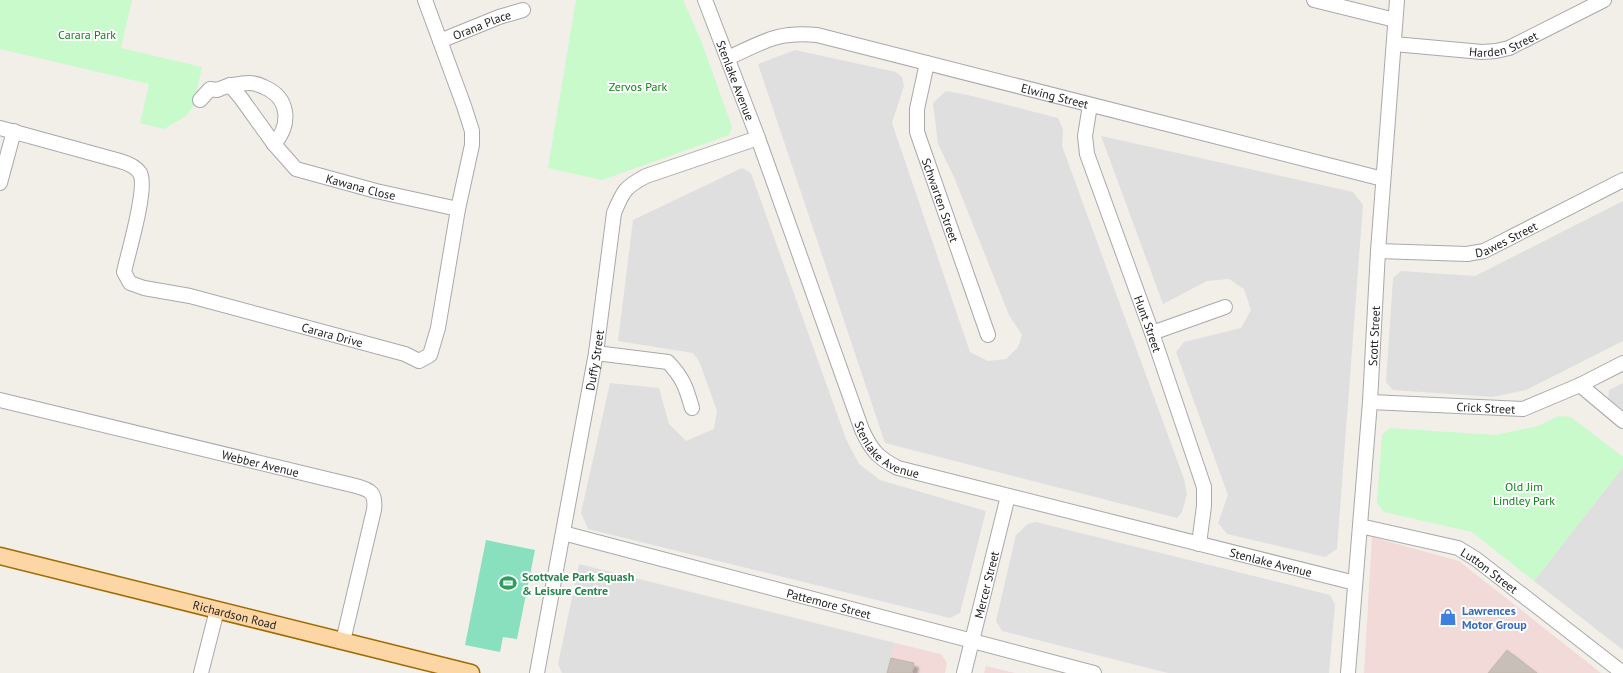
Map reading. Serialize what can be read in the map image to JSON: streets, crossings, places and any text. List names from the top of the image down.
{
  "streets": {
    "main road": ["Richardson Road"],
    "street": [
      "Orana Place",
      "Harden Street",
      "Stenlake Avenue",
      "Elwing Street",
      "Kawana Close",
      "Schwarten Street",
      "Dawes Street",
      "Hunt Street",
      "Carara Drive",
      "Scott Street",
      "Duffy Street",
      "Crick Street",
      "Webber Avenue",
      "Lutton Street",
      "Mercer Street",
      "Pattemore Street"
    ]
  },
  "crossings": [
    ["Orana Place", "Carara Drive"],
    ["Harden Street", "Scott Street"],
    ["Stenlake Avenue", "Elwing Street"],
    ["Stenlake Avenue", "Hunt Street"],
    ["Stenlake Avenue", "Scott Street"],
    ["Stenlake Avenue", "Duffy Street"],
    ["Stenlake Avenue", "Mercer Street"],
    ["Elwing Street", "Schwarten Street"],
    ["Elwing Street", "Hunt Street"],
    ["Elwing Street", "Scott Street"],
    ["Kawana Close", "Carara Drive"],
    ["Dawes Street", "Scott Street"],
    ["Scott Street", "Crick Street"],
    ["Scott Street", "Lutton Street"],
    ["Duffy Street", "Pattemore Street"],
    ["Webber Avenue", "Richardson Road"],
    ["Mercer Street", "Pattemore Street"]
  ],
  "parks": ["Carara Park", "Zervos Park", "Old Jim Lindley Park"],
  "places": {
    "sports": ["Scottvale Park Squash & Leisure Centre"],
    "shop": ["Lawrences Motor Group"]
  }
}
